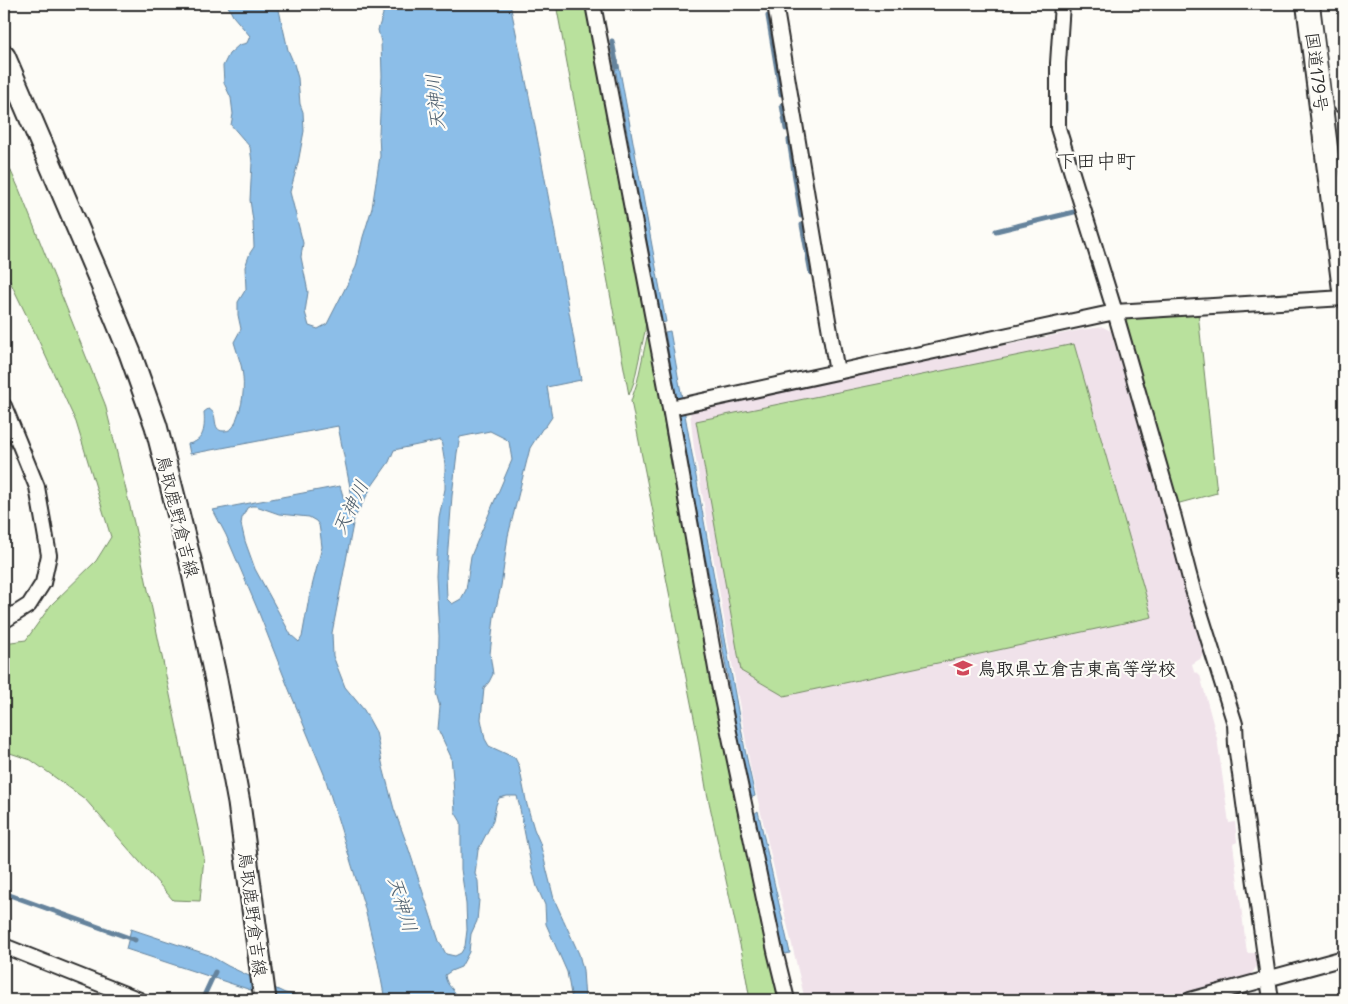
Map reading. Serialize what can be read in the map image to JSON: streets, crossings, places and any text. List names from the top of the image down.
{
  "streets": {
    "highway": ["国道179号"],
    "main road": ["鳥取鹿野倉吉線"]
  },
  "districts": ["下田中町"],
  "water": ["天神川"],
  "places": {
    "school or university": ["鳥取県立倉吉東高等学校"]
  }
}
